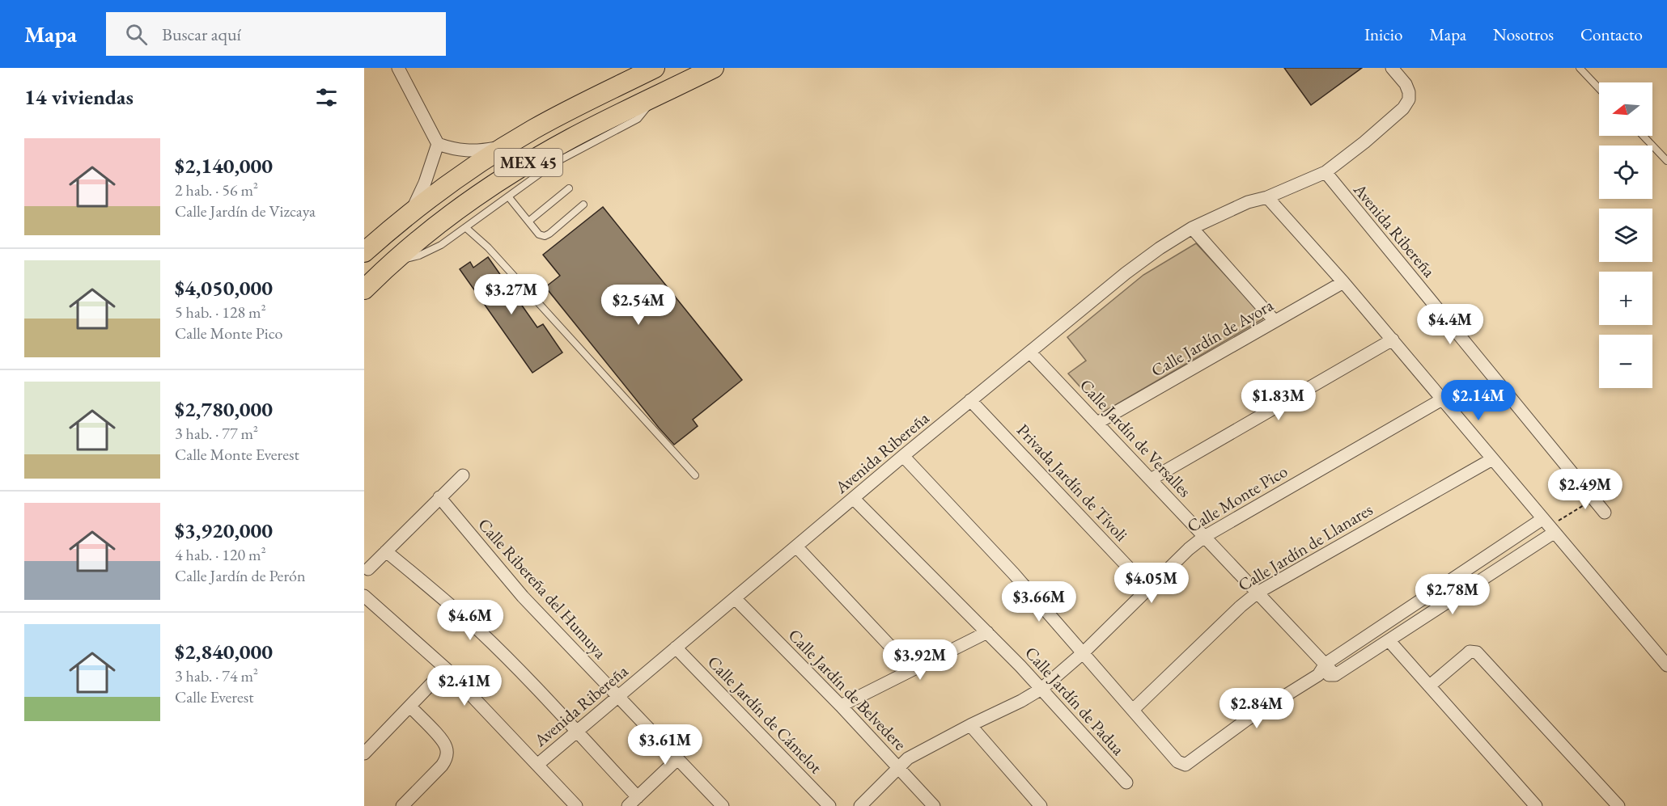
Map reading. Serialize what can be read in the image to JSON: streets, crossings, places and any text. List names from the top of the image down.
{
  "streets": {
    "highway": ["MEX 45"],
    "street": [
      "Avenida Ribereña",
      "Calle Jardín de Ayora",
      "Calle Jardín de Versalles",
      "Privada Jardín de Tívoli",
      "Calle Monte Pico",
      "Calle Jardín de Llanares",
      "Calle Ribereña del Humuya",
      "Calle Jardín de Belvedere",
      "Calle Jardín de Padua",
      "Calle Jardín de Cámelot"
    ]
  },
  "crossings": [
    ["Avenida Ribereña", "Calle Jardín de Versalles"],
    ["Avenida Ribereña", "Privada Jardín de Tívoli"],
    ["Avenida Ribereña", "Calle Ribereña del Humuya"],
    ["Avenida Ribereña", "Calle Jardín de Belvedere"],
    ["Avenida Ribereña", "Calle Jardín de Padua"],
    ["Avenida Ribereña", "Calle Jardín de Cámelot"],
    ["Calle Jardín de Ayora", "Calle Jardín de Versalles"],
    ["Calle Jardín de Versalles", "Calle Monte Pico"],
    ["Calle Jardín de Versalles", "Calle Jardín de Llanares"],
    ["Privada Jardín de Tívoli", "Calle Monte Pico"],
    ["Calle Monte Pico", "Calle Jardín de Belvedere"],
    ["Calle Monte Pico", "Calle Jardín de Padua"]
  ],
  "north": "left",
  "page": {
    "header": "Mapa",
    "search": "Buscar aquí",
    "nav": [
      "Inicio",
      "Mapa",
      "Nosotros",
      "Contacto"
    ],
    "heading": "14 viviendas",
    "map_buttons": ["+", "−"],
    "list": [
      {
        "name": "$2,140,000",
        "note": "2 hab. · 56 m² · Calle Jardín de Vizcaya"
      },
      {
        "name": "$4,050,000",
        "note": "5 hab. · 128 m² · Calle Monte Pico"
      },
      {
        "name": "$2,780,000",
        "note": "3 hab. · 77 m² · Calle Monte Everest"
      },
      {
        "name": "$3,920,000",
        "note": "4 hab. · 120 m² · Calle Jardín de Perón"
      },
      {
        "name": "$2,840,000",
        "note": "3 hab. · 74 m² · Calle Everest"
      }
    ],
    "price": [
      "$3.27M",
      "$2.54M",
      "$4.4M",
      "$1.83M",
      "$2.14M",
      "$2.49M",
      "$4.05M",
      "$2.78M",
      "$3.66M",
      "$4.6M",
      "$3.92M",
      "$2.41M",
      "$2.84M",
      "$3.61M"
    ]
  }
}
